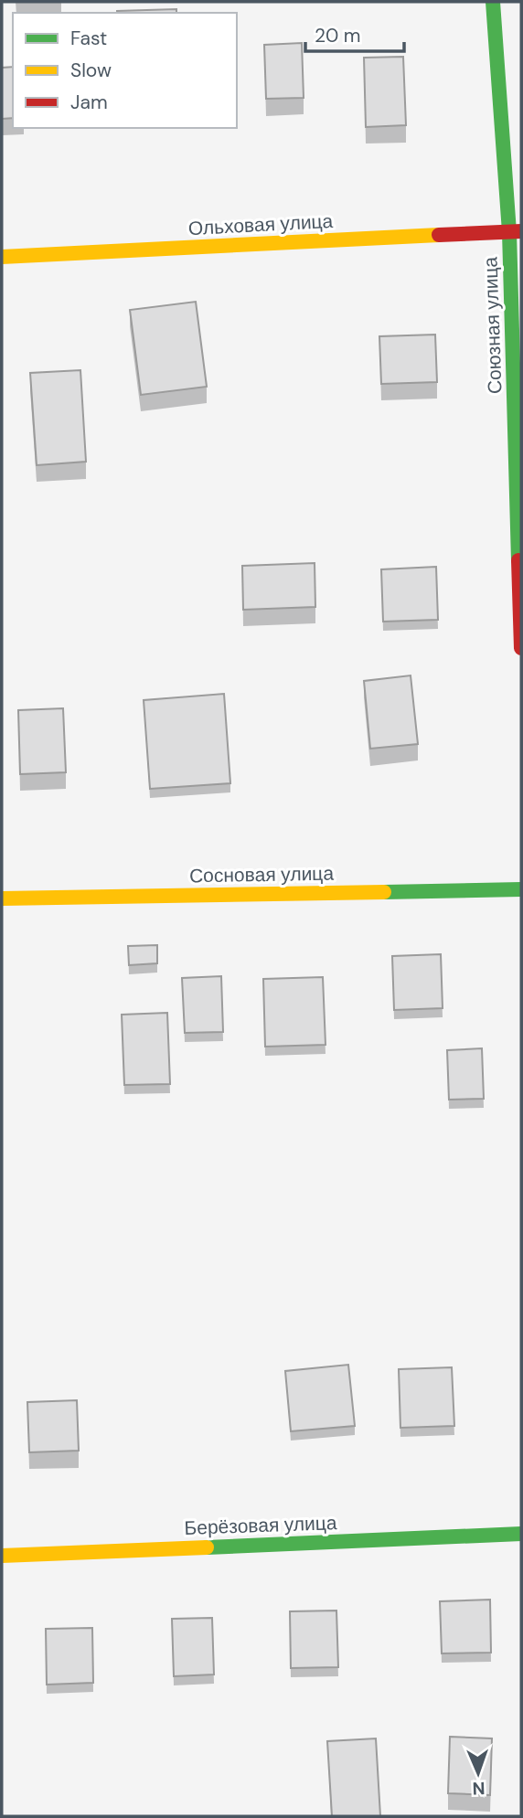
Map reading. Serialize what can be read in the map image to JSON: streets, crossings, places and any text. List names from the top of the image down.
{
  "streets": {
    "street": [
      "Ольховая улица",
      "Союзная улица",
      "Сосновая улица",
      "Берёзовая улица"
    ]
  },
  "crossings": [
    ["Ольховая улица", "Союзная улица"]
  ],
  "legend": ["Fast", "Slow", "Jam"],
  "scale_bar": "20 m",
  "north": "bottom"
}
